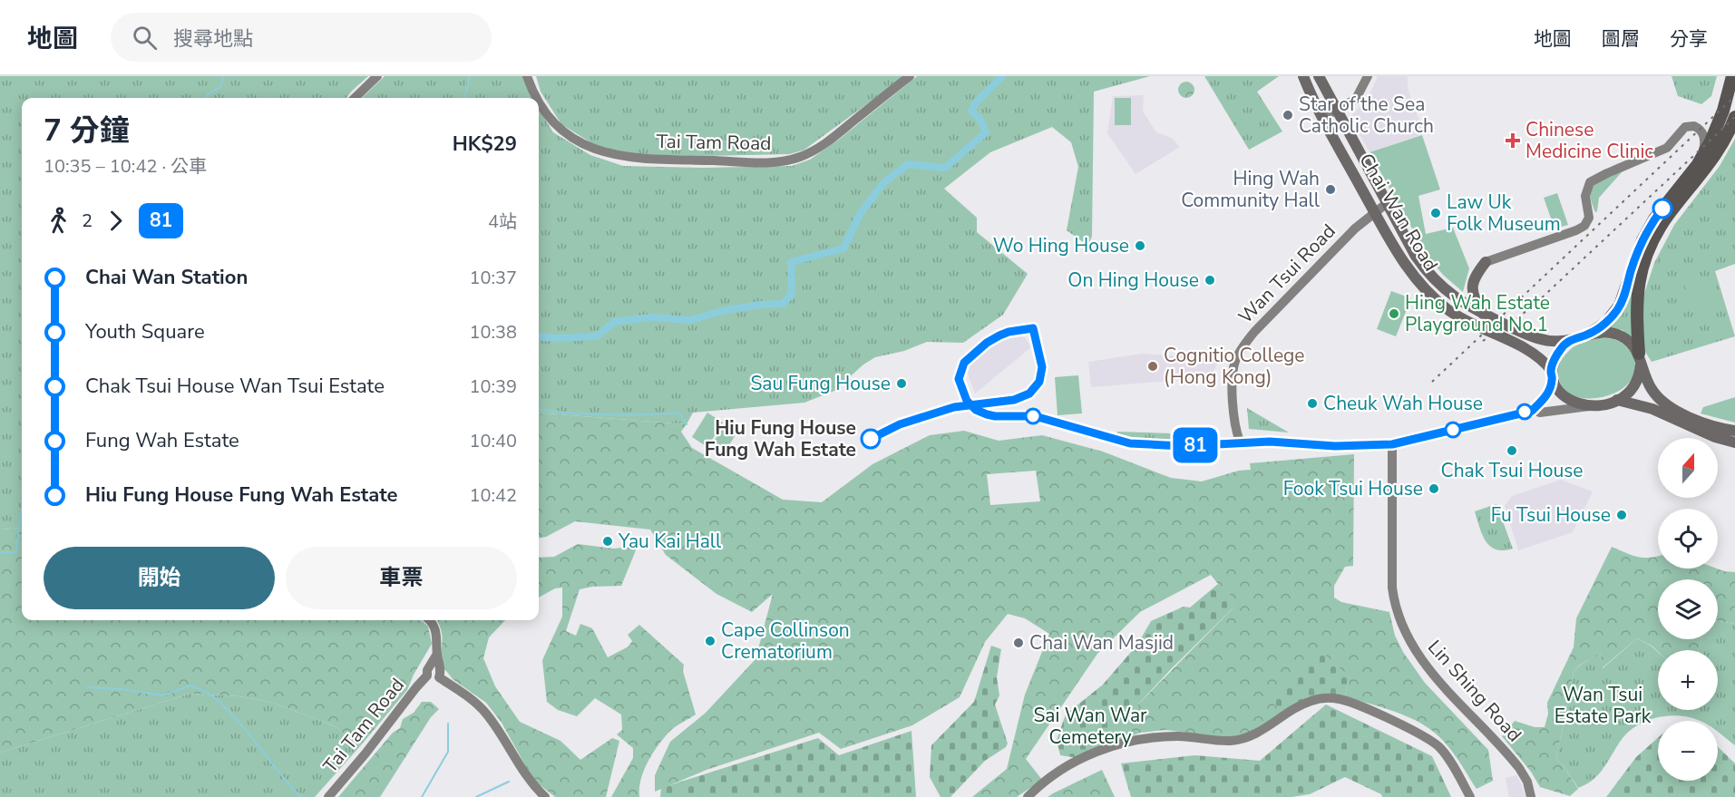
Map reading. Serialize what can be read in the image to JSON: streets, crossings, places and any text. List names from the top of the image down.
{
  "streets": {
    "main road": ["Chai Wan Road"],
    "street": ["Tai Tam Road", "Wan Tsui Road", "Lin Shing Road"]
  },
  "crossings": [
    ["Chai Wan Road", "Wan Tsui Road"],
    ["Wan Tsui Road", "Lin Shing Road"]
  ],
  "parks": ["Wan Tsui Estate Park", "Sai Wan War Cemetery"],
  "places": {
    "other": [
      "Star of the Sea Catholic Church",
      "Hing Wah Community Hall",
      "Law Uk Folk Museum",
      "Wo Hing House",
      "On Hing House",
      "Hing Wah Estate Playground No.1",
      "Cognitio College (Hong Kong)",
      "Sau Fung House",
      "Cheuk Wah House",
      "Hiu Fung House Fung Wah Estate",
      "Chak Tsui House",
      "Fook Tsui House",
      "Fu Tsui House",
      "Yau Kai Hall",
      "Cape Collinson Crematorium",
      "Chai Wan Masjid"
    ],
    "health": ["Chinese Medicine Clinic"]
  },
  "lines": ["bus line 81"],
  "north": "top",
  "page": {
    "header": "地圖",
    "search": "搜尋地點",
    "nav": ["地圖", "圖層", "分享"],
    "on_map": "81",
    "heading": ["7 分鐘", "10:35 – 10:42 · 公車", "HK$29"],
    "legs": ["2", "81", "4站"],
    "list": [
      {
        "name": "Chai Wan Station",
        "value": "10:37"
      },
      {
        "name": "Youth Square",
        "value": "10:38"
      },
      {
        "name": "Chak Tsui House Wan Tsui Estate",
        "value": "10:39"
      },
      {
        "name": "Fung Wah Estate",
        "value": "10:40"
      },
      {
        "name": "Hiu Fung House Fung Wah Estate",
        "value": "10:42"
      }
    ],
    "map_buttons": ["+", "−"],
    "buttons": ["開始", "車票"]
  }
}
